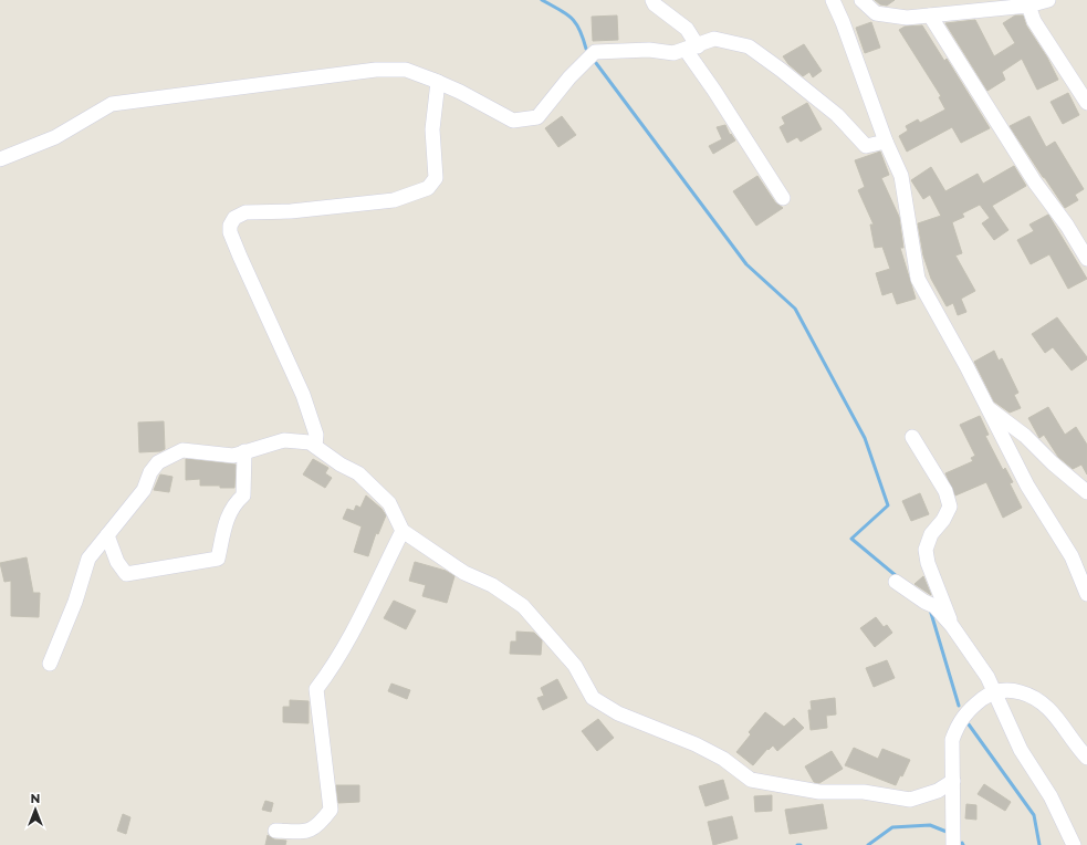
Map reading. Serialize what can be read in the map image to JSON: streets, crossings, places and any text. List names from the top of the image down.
{
  "north": "top"
}
